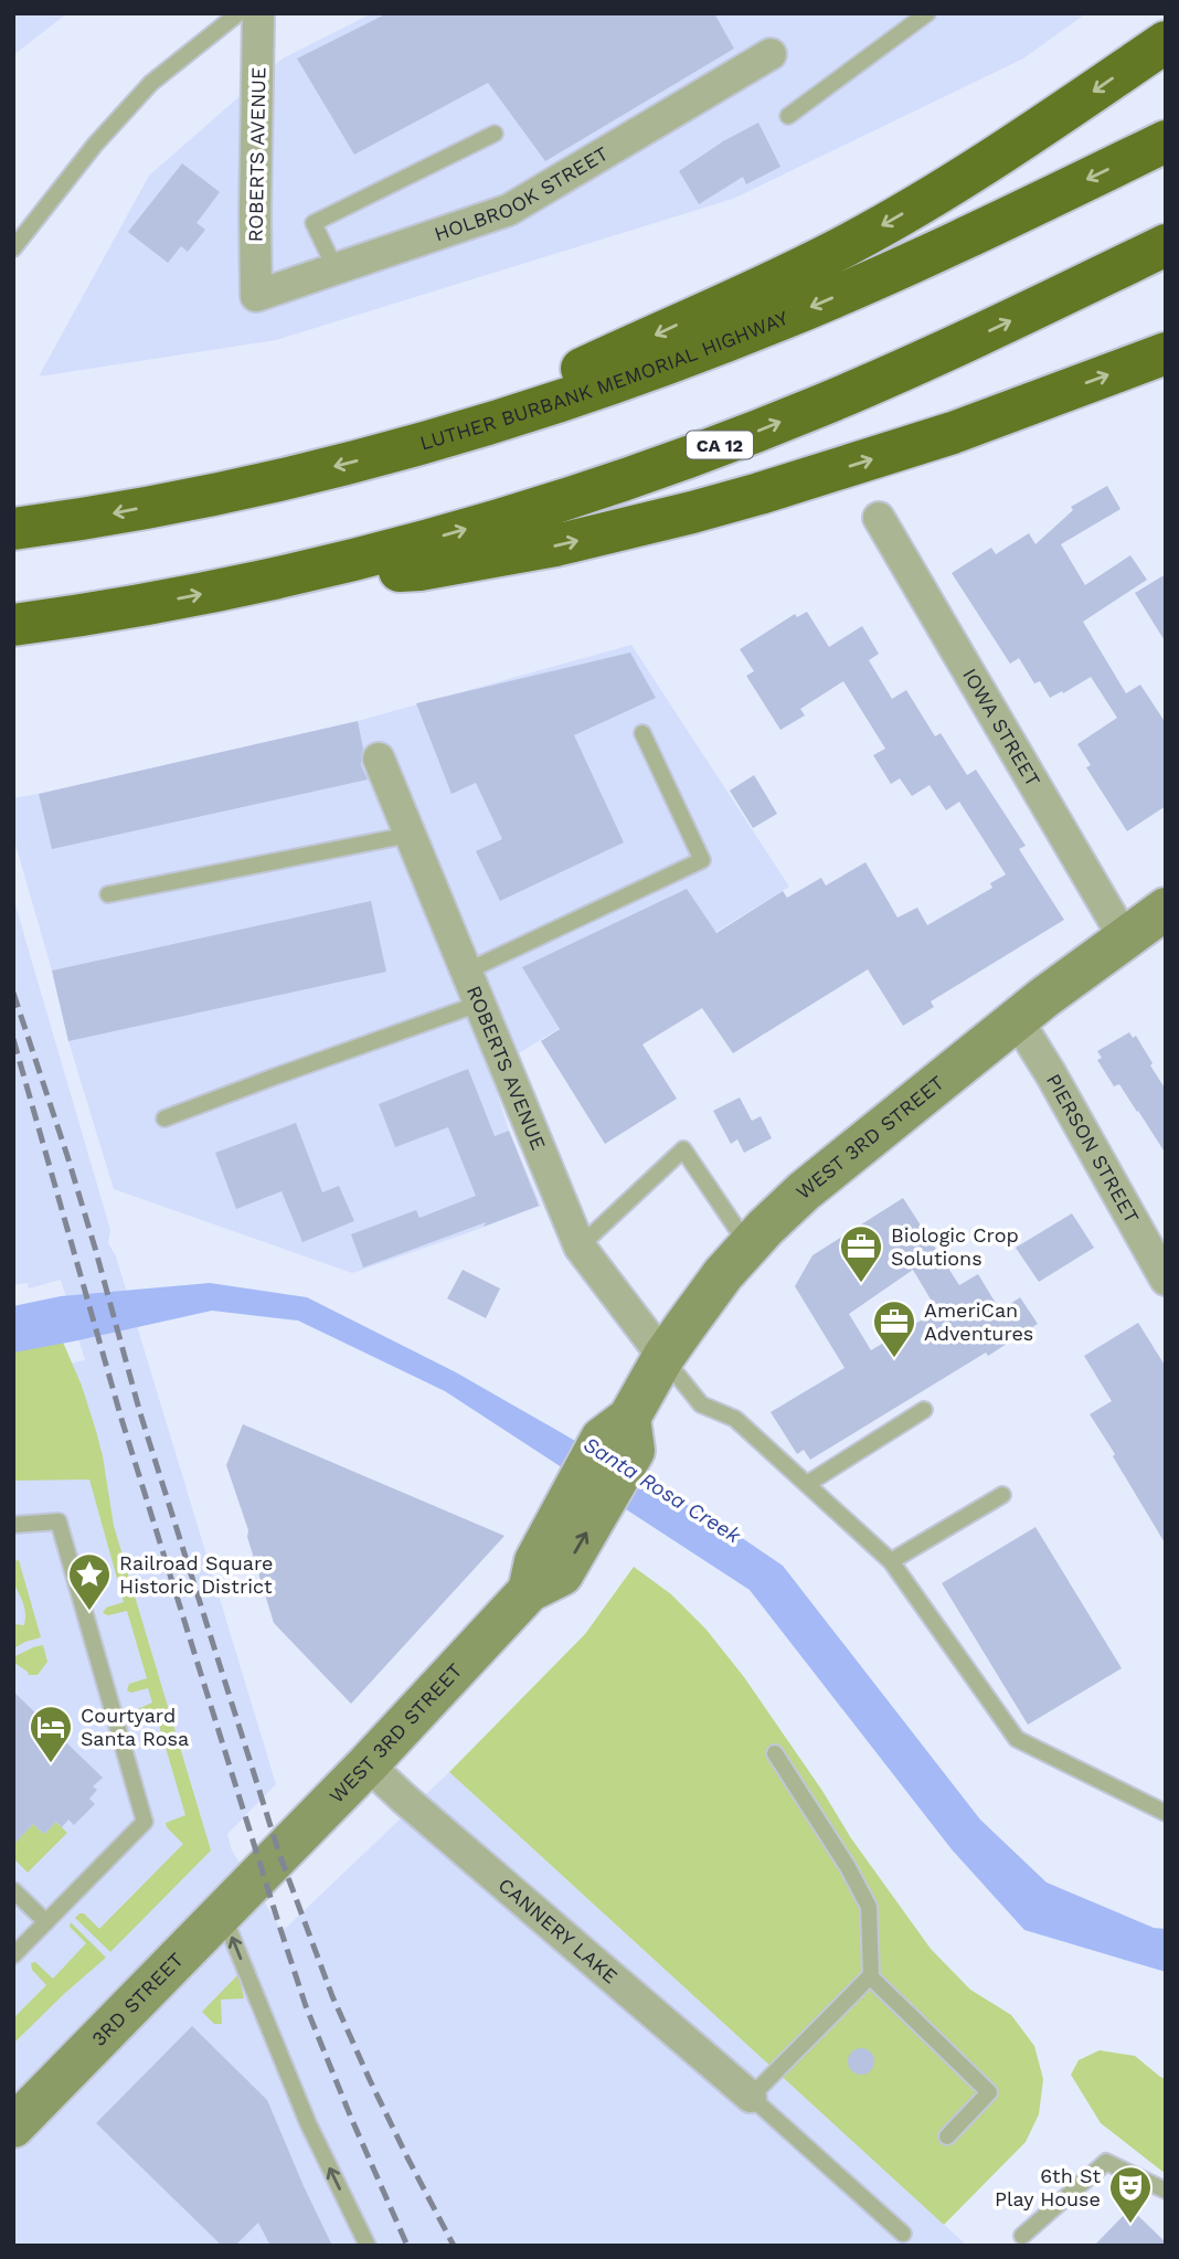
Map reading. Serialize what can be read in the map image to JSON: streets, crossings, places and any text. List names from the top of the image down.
{
  "streets": {
    "highway": ["LUTHER BURBANK MEMORIAL HIGHWAY", "CA 12"],
    "main road": ["WEST 3RD STREET", "3RD STREET"],
    "street": [
      "ROBERTS AVENUE",
      "HOLBROOK STREET",
      "IOWA STREET",
      "PIERSON STREET",
      "CANNERY LAKE"
    ]
  },
  "crossings": [
    ["ROBERTS AVENUE", "HOLBROOK STREET"],
    ["ROBERTS AVENUE", "WEST 3RD STREET"],
    ["IOWA STREET", "WEST 3RD STREET"],
    ["WEST 3RD STREET", "PIERSON STREET"],
    ["WEST 3RD STREET", "CANNERY LAKE"],
    ["WEST 3RD STREET", "3RD STREET"]
  ],
  "water": ["Santa Rosa Creek"],
  "places": {
    "office": ["Biologic Crop Solutions", "AmeriCan Adventures"],
    "place": ["Railroad Square Historic District"],
    "hotel": ["Courtyard Santa Rosa"],
    "theatre": ["6th St Play House"]
  }
}
